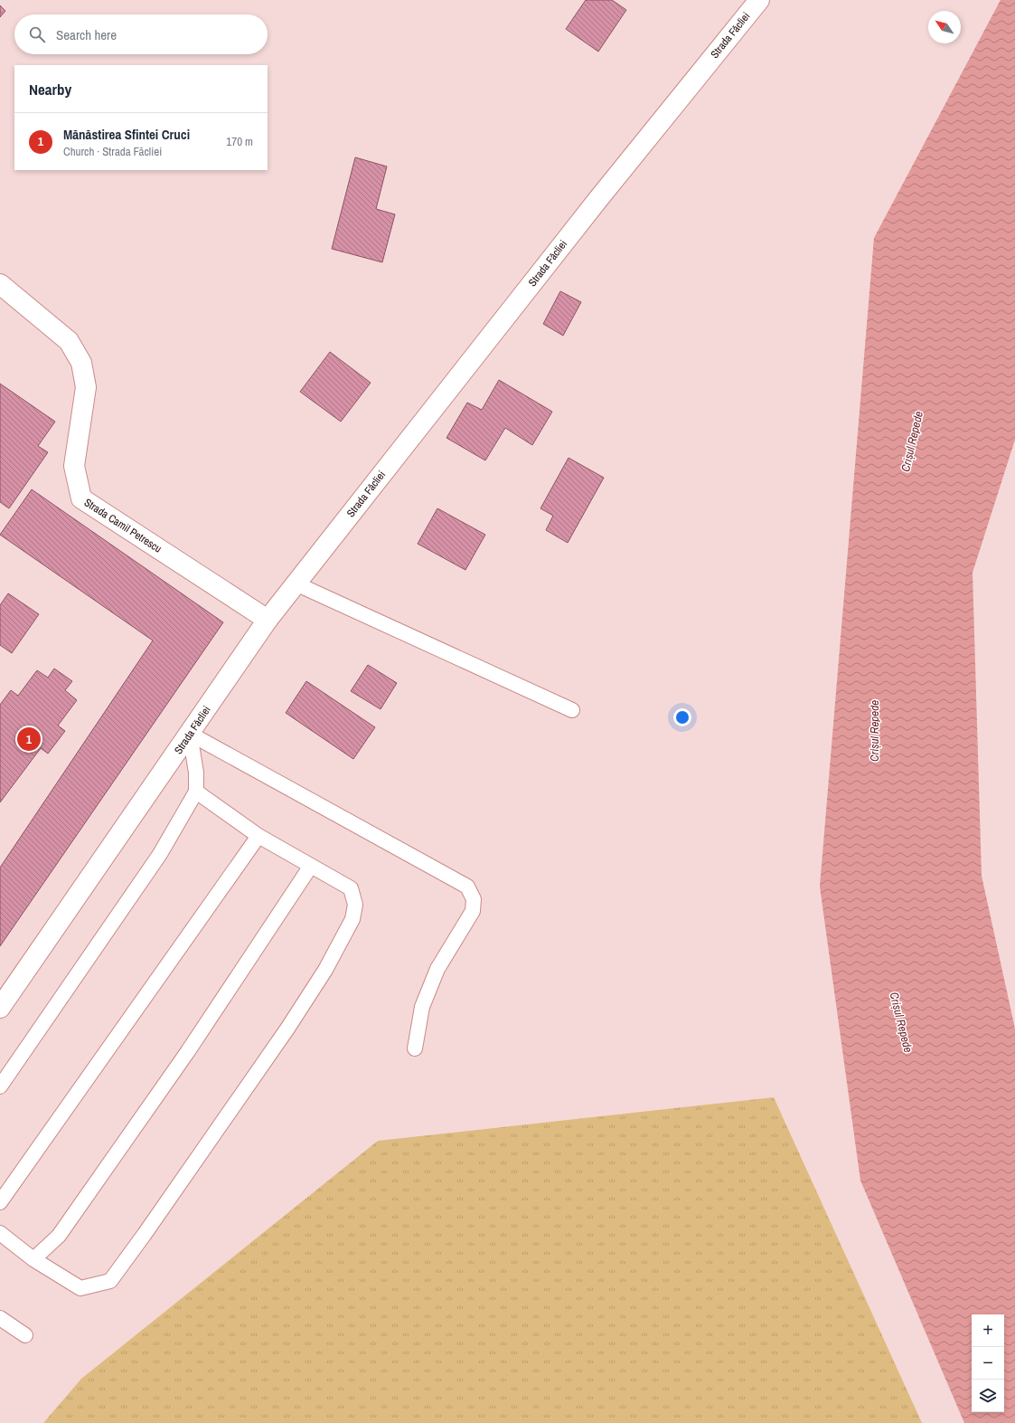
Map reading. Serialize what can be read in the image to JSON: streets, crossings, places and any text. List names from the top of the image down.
{
  "streets": {
    "street": ["Strada Făcliei", "Strada Camil Petrescu"]
  },
  "crossings": [
    ["Strada Făcliei", "Strada Camil Petrescu"]
  ],
  "water": ["Crișul Repede"],
  "north": "top left",
  "page": {
    "search": "Search here",
    "heading": "Nearby",
    "list": [
      {
        "mark": "1",
        "name": "Mănăstirea Sfintei Cruci",
        "note": "Church · Strada Făcliei",
        "value": "170 m"
      }
    ],
    "pins": "1",
    "map_buttons": ["+", "−"]
  }
}
